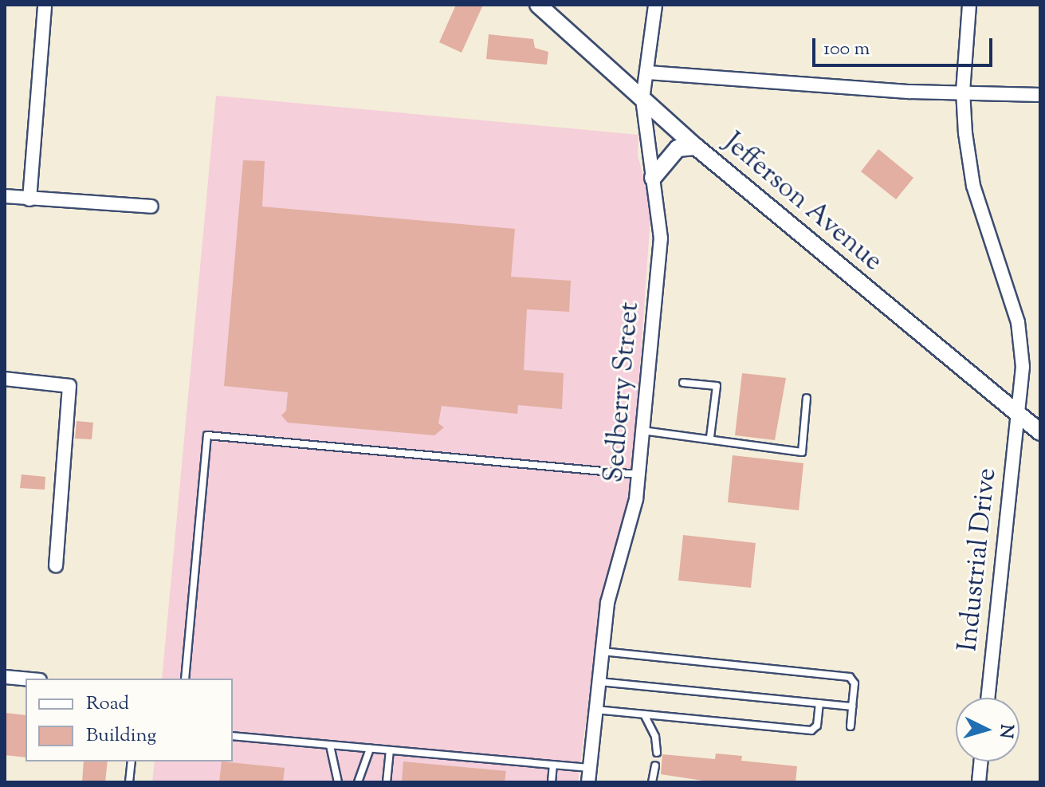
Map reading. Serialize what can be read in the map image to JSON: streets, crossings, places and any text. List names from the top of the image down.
{
  "streets": {
    "street": ["Jefferson Avenue", "Sedberry Street", "Industrial Drive"]
  },
  "crossings": [
    ["Jefferson Avenue", "Sedberry Street"],
    ["Jefferson Avenue", "Industrial Drive"]
  ],
  "legend": ["Road", "Building"],
  "scale_bar": "100 m",
  "north": "right"
}
